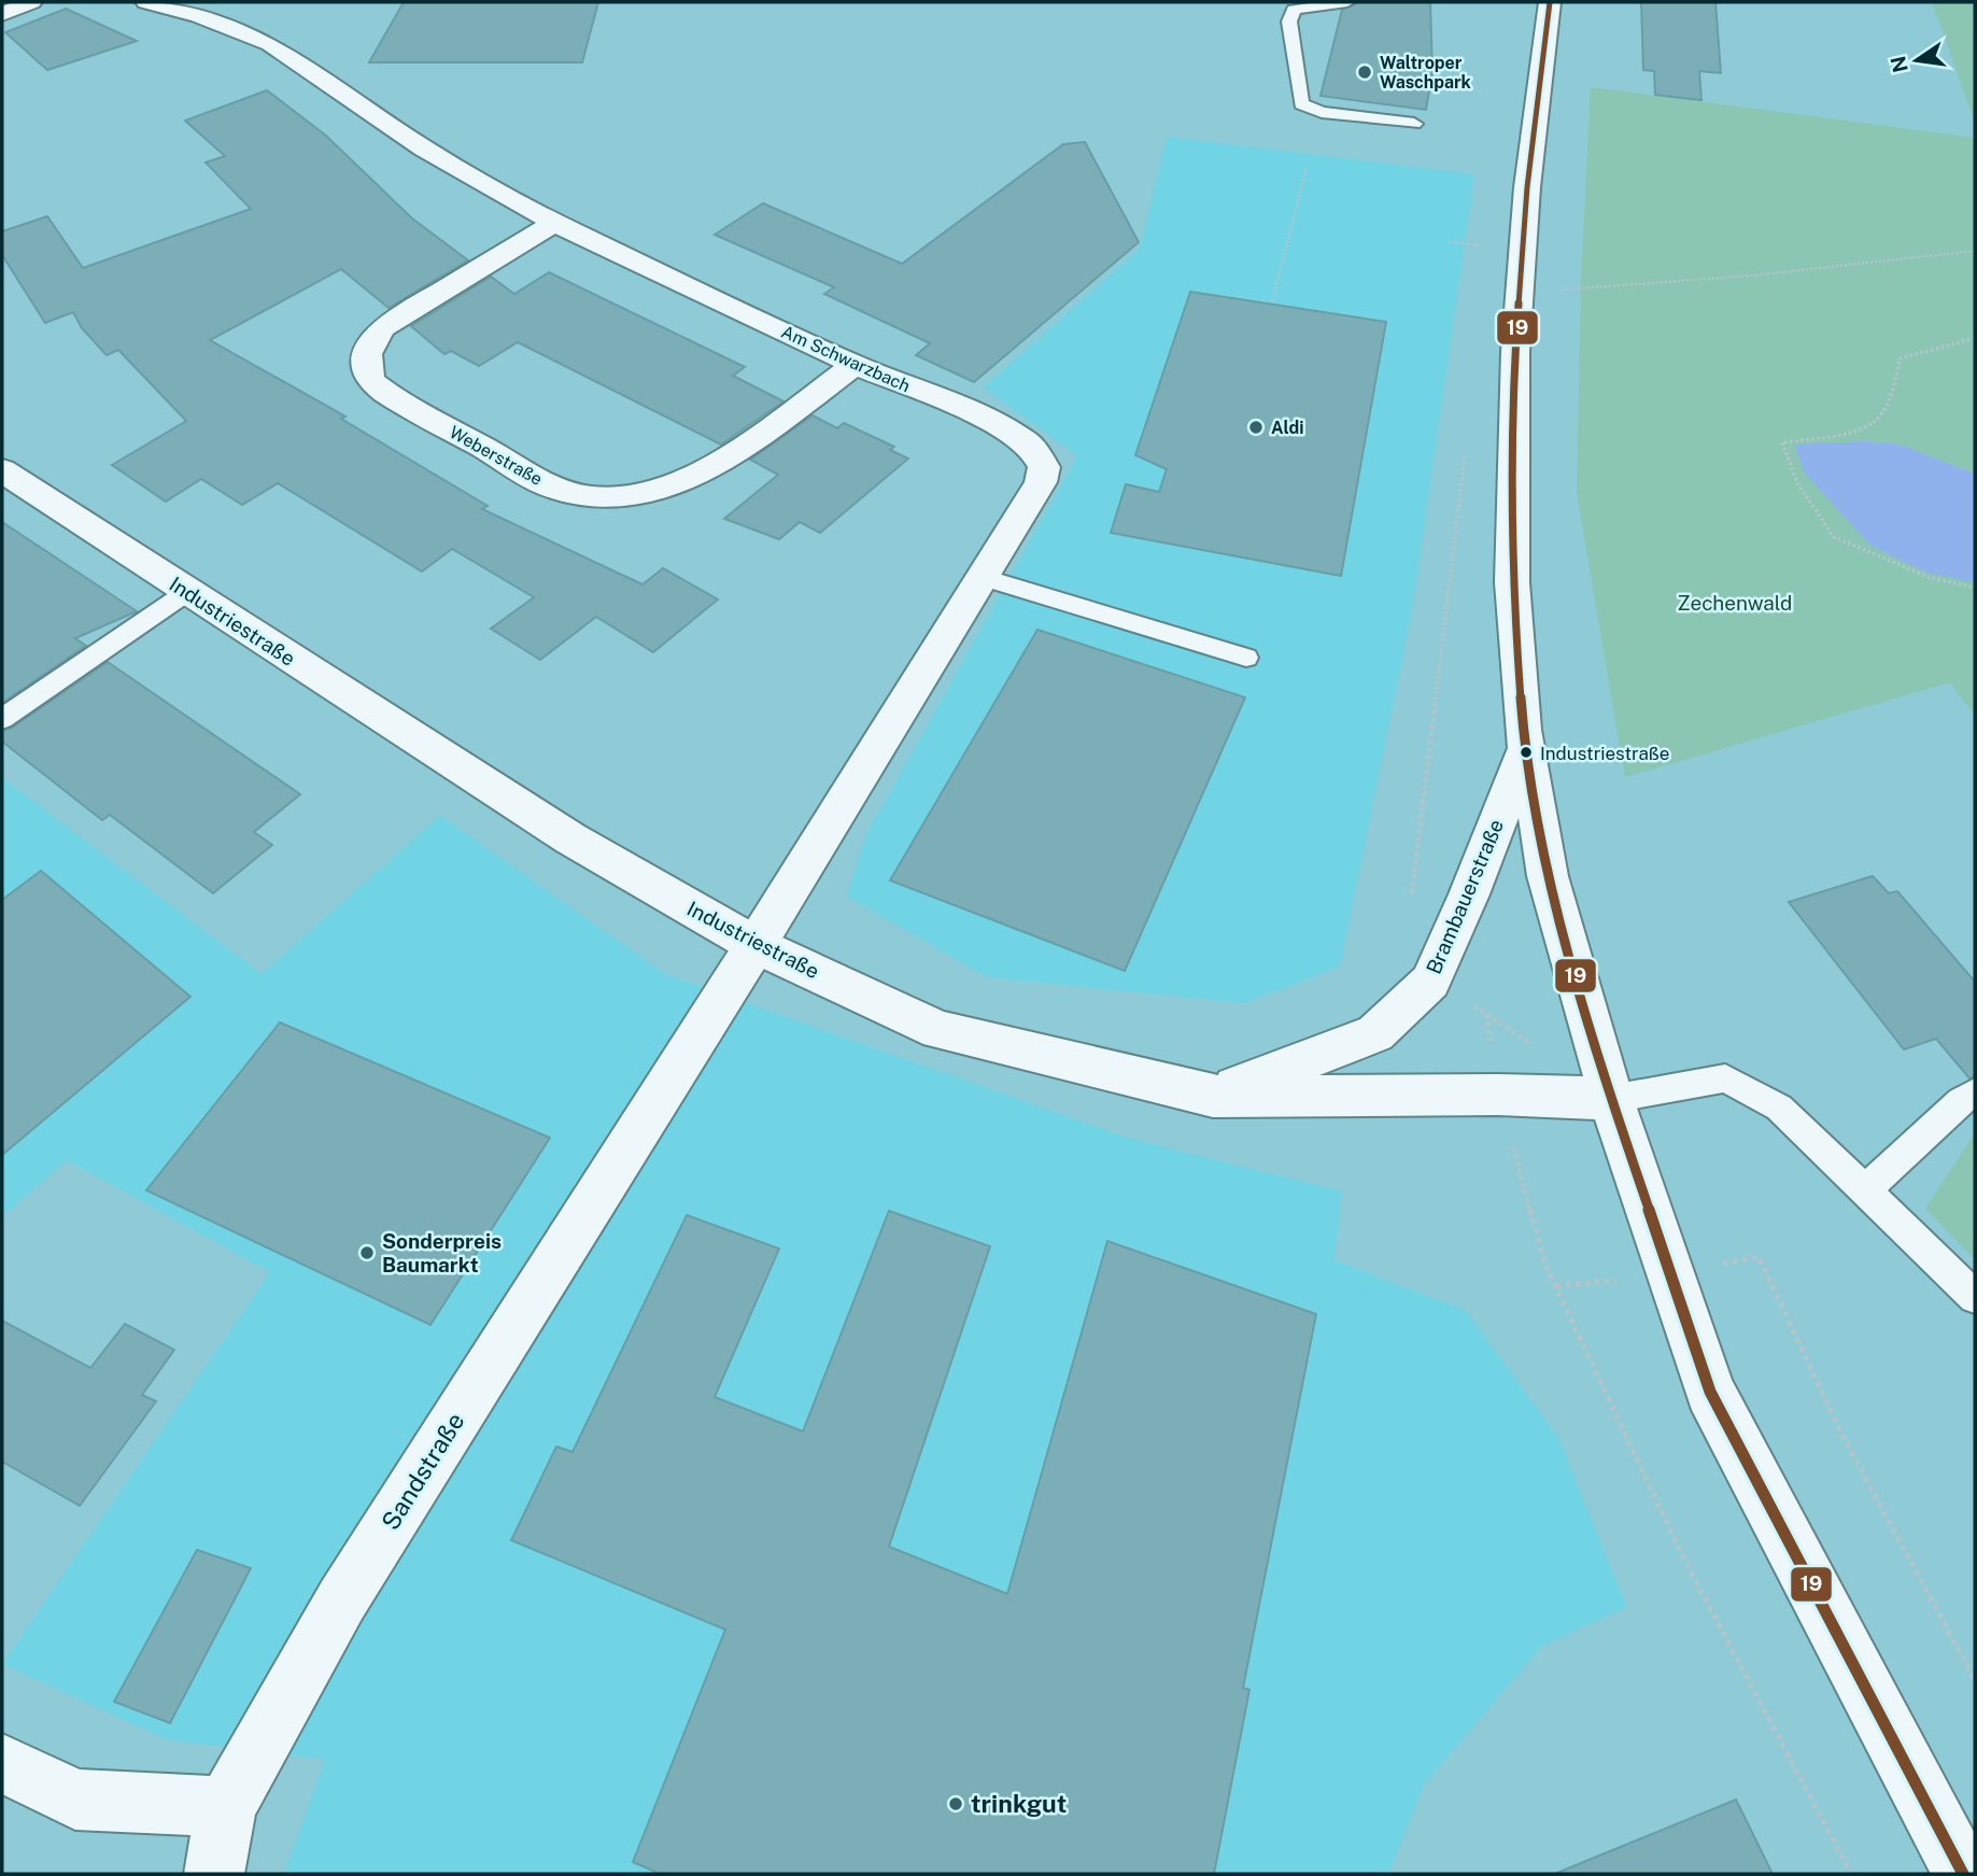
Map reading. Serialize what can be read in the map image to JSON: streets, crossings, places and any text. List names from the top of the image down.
{
  "streets": {
    "main road": [
      "Am Schwarzbach",
      "Weberstraße",
      "Industriestraße",
      "Brambauerstraße",
      "Sandstraße"
    ]
  },
  "crossings": [
    ["Am Schwarzbach", "Weberstraße"],
    ["Am Schwarzbach", "Industriestraße"],
    ["Am Schwarzbach", "Sandstraße"],
    ["Industriestraße", "Brambauerstraße"],
    ["Industriestraße", "Sandstraße"]
  ],
  "parks": ["Zechenwald"],
  "places": [
    "Waltroper Waschpark",
    "Aldi",
    "Industriestraße",
    "Sonderpreis Baumarkt",
    "trinkgut"
  ],
  "lines": ["transit line 19"],
  "north": "left"
}
